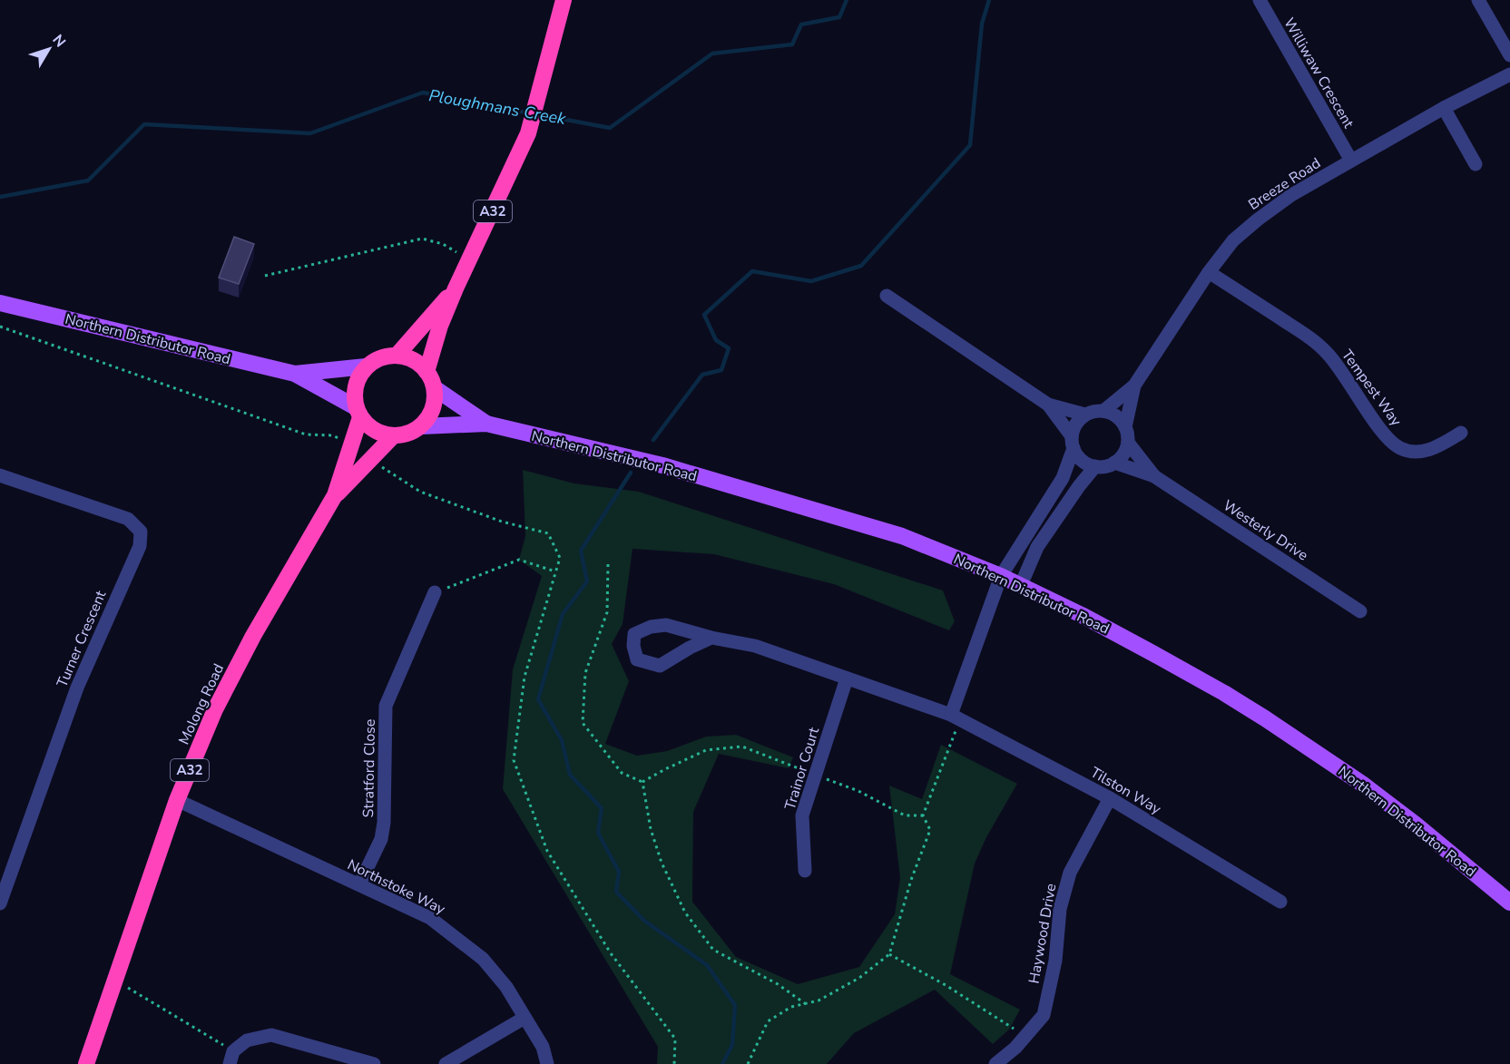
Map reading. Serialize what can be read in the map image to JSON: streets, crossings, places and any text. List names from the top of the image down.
{
  "streets": {
    "highway": ["A32", "Molong Road"],
    "main road": ["Northern Distributor Road"],
    "street": [
      "Williwaw Crescent",
      "Breeze Road",
      "Tempest Way",
      "Westerly Drive",
      "Turner Crescent",
      "Stratford Close",
      "Trainor Court",
      "Tilston Way",
      "Northstoke Way",
      "Haywood Drive"
    ]
  },
  "crossings": [
    ["Williwaw Crescent", "Breeze Road"],
    ["Breeze Road", "Tempest Way"],
    ["Breeze Road", "Westerly Drive"],
    ["A32", "Northern Distributor Road"],
    ["A32", "Molong Road"],
    ["Northern Distributor Road", "Molong Road"],
    ["Molong Road", "Northstoke Way"],
    ["Stratford Close", "Northstoke Way"],
    ["Trainor Court", "Tilston Way"],
    ["Tilston Way", "Haywood Drive"]
  ],
  "water": ["Ploughmans Creek"],
  "north": "top right"
}
